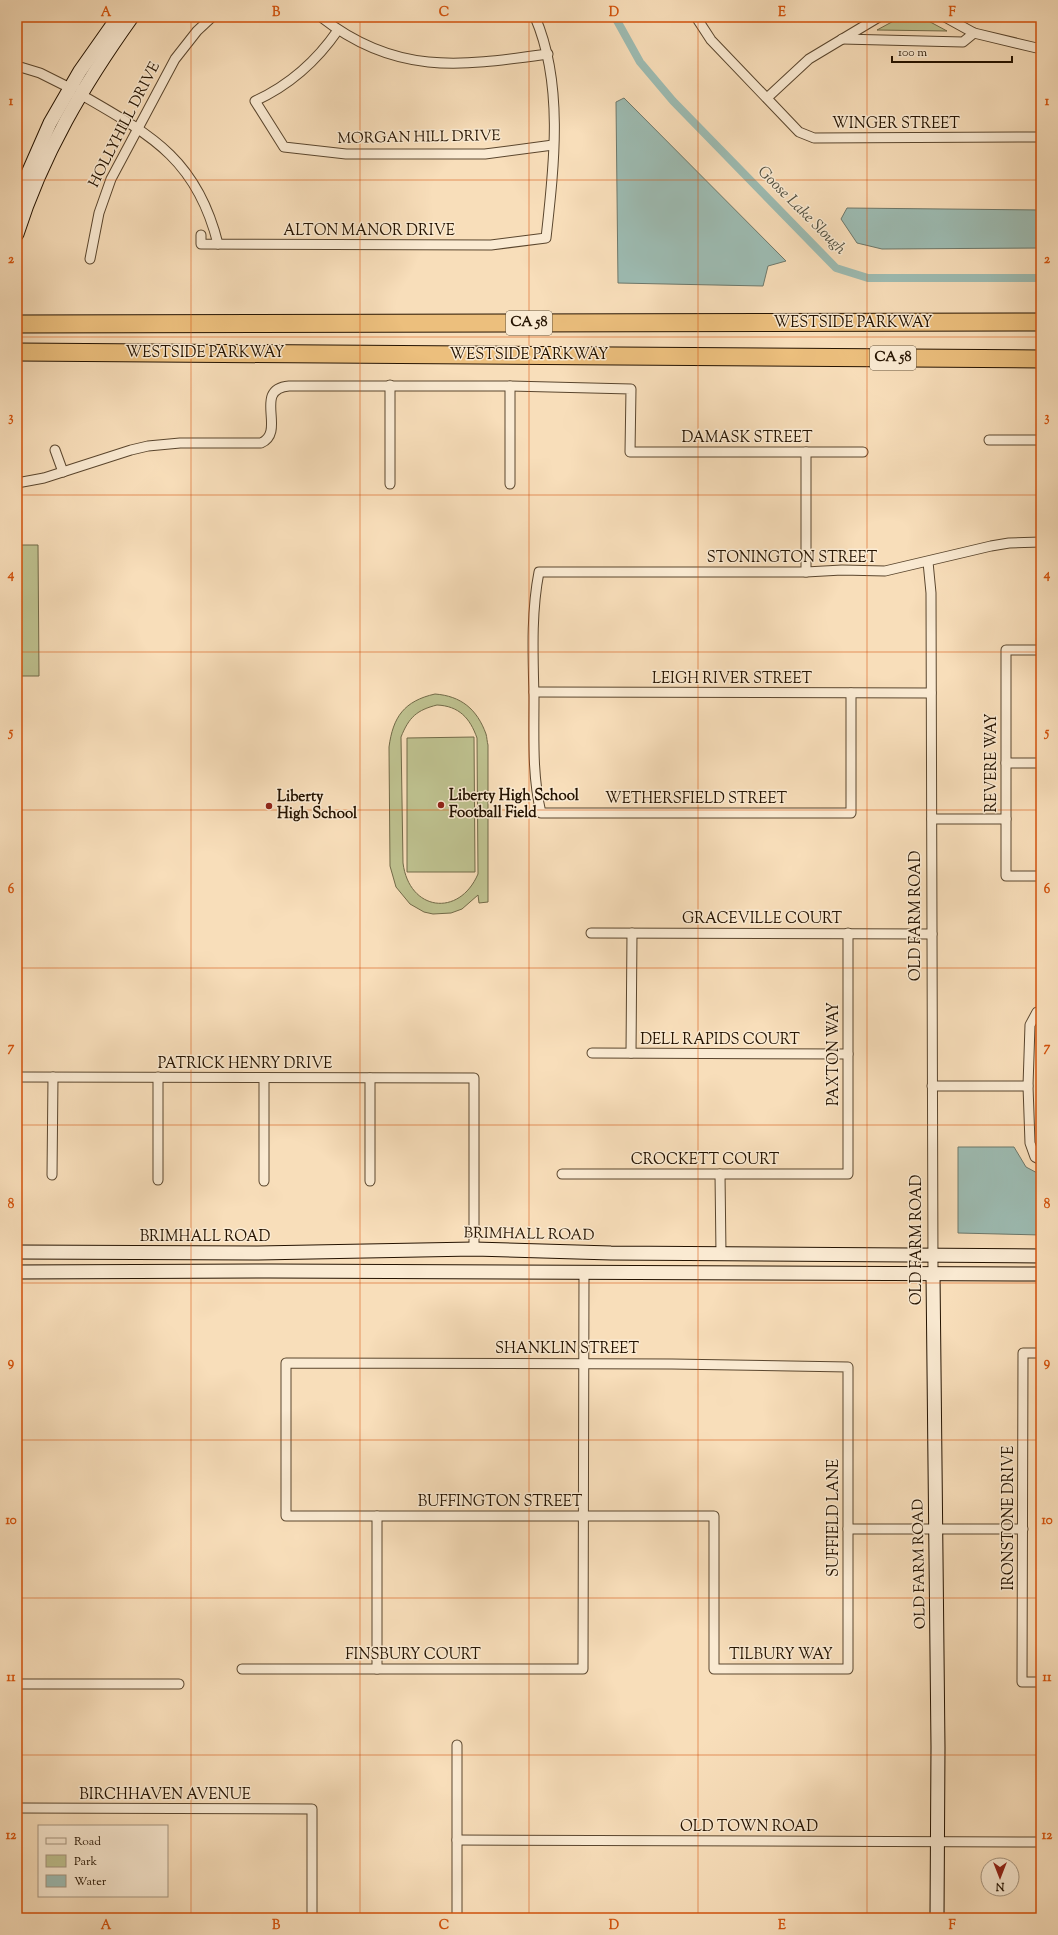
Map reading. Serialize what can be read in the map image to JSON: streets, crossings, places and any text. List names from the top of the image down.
{
  "streets": {
    "highway": ["CA 58", "WESTSIDE PARKWAY"],
    "street": [
      "WINGER STREET",
      "HOLLYHILL DRIVE",
      "MORGAN HILL DRIVE",
      "ALTON MANOR DRIVE",
      "DAMASK STREET",
      "STONINGTON STREET",
      "LEIGH RIVER STREET",
      "REVERE WAY",
      "WETHERSFIELD STREET",
      "OLD FARM ROAD",
      "GRACEVILLE COURT",
      "DELL RAPIDS COURT",
      "PAXTON WAY",
      "PATRICK HENRY DRIVE",
      "CROCKETT COURT",
      "BRIMHALL ROAD",
      "SHANKLIN STREET",
      "BUFFINGTON STREET",
      "SUFFIELD LANE",
      "IRONSTONE DRIVE",
      "FINSBURY COURT",
      "TILBURY WAY",
      "BIRCHHAVEN AVENUE",
      "OLD TOWN ROAD"
    ]
  },
  "crossings": [
    ["MORGAN HILL DRIVE", "ALTON MANOR DRIVE"],
    ["STONINGTON STREET", "LEIGH RIVER STREET"],
    ["STONINGTON STREET", "WETHERSFIELD STREET"],
    ["STONINGTON STREET", "OLD FARM ROAD"],
    ["LEIGH RIVER STREET", "WETHERSFIELD STREET"],
    ["LEIGH RIVER STREET", "OLD FARM ROAD"],
    ["OLD FARM ROAD", "GRACEVILLE COURT"],
    ["OLD FARM ROAD", "BRIMHALL ROAD"],
    ["OLD FARM ROAD", "OLD TOWN ROAD"],
    ["GRACEVILLE COURT", "PAXTON WAY"],
    ["DELL RAPIDS COURT", "PAXTON WAY"],
    ["PAXTON WAY", "CROCKETT COURT"],
    ["PATRICK HENRY DRIVE", "BRIMHALL ROAD"],
    ["SHANKLIN STREET", "BUFFINGTON STREET"],
    ["SHANKLIN STREET", "SUFFIELD LANE"],
    ["BUFFINGTON STREET", "FINSBURY COURT"],
    ["BUFFINGTON STREET", "TILBURY WAY"],
    ["SUFFIELD LANE", "TILBURY WAY"]
  ],
  "water": ["Goose Lake Slough"],
  "places": ["Liberty High School Football Field", "Liberty High School"],
  "legend": ["Road", "Park", "Water"],
  "scale_bar": "100 m",
  "north": "bottom",
  "grid": {
    "columns": [
      "A",
      "B",
      "C",
      "D",
      "E",
      "F"
    ],
    "rows": [
      "1",
      "2",
      "3",
      "4",
      "5",
      "6",
      "7",
      "8",
      "9",
      "10",
      "11",
      "12"
    ]
  }
}
